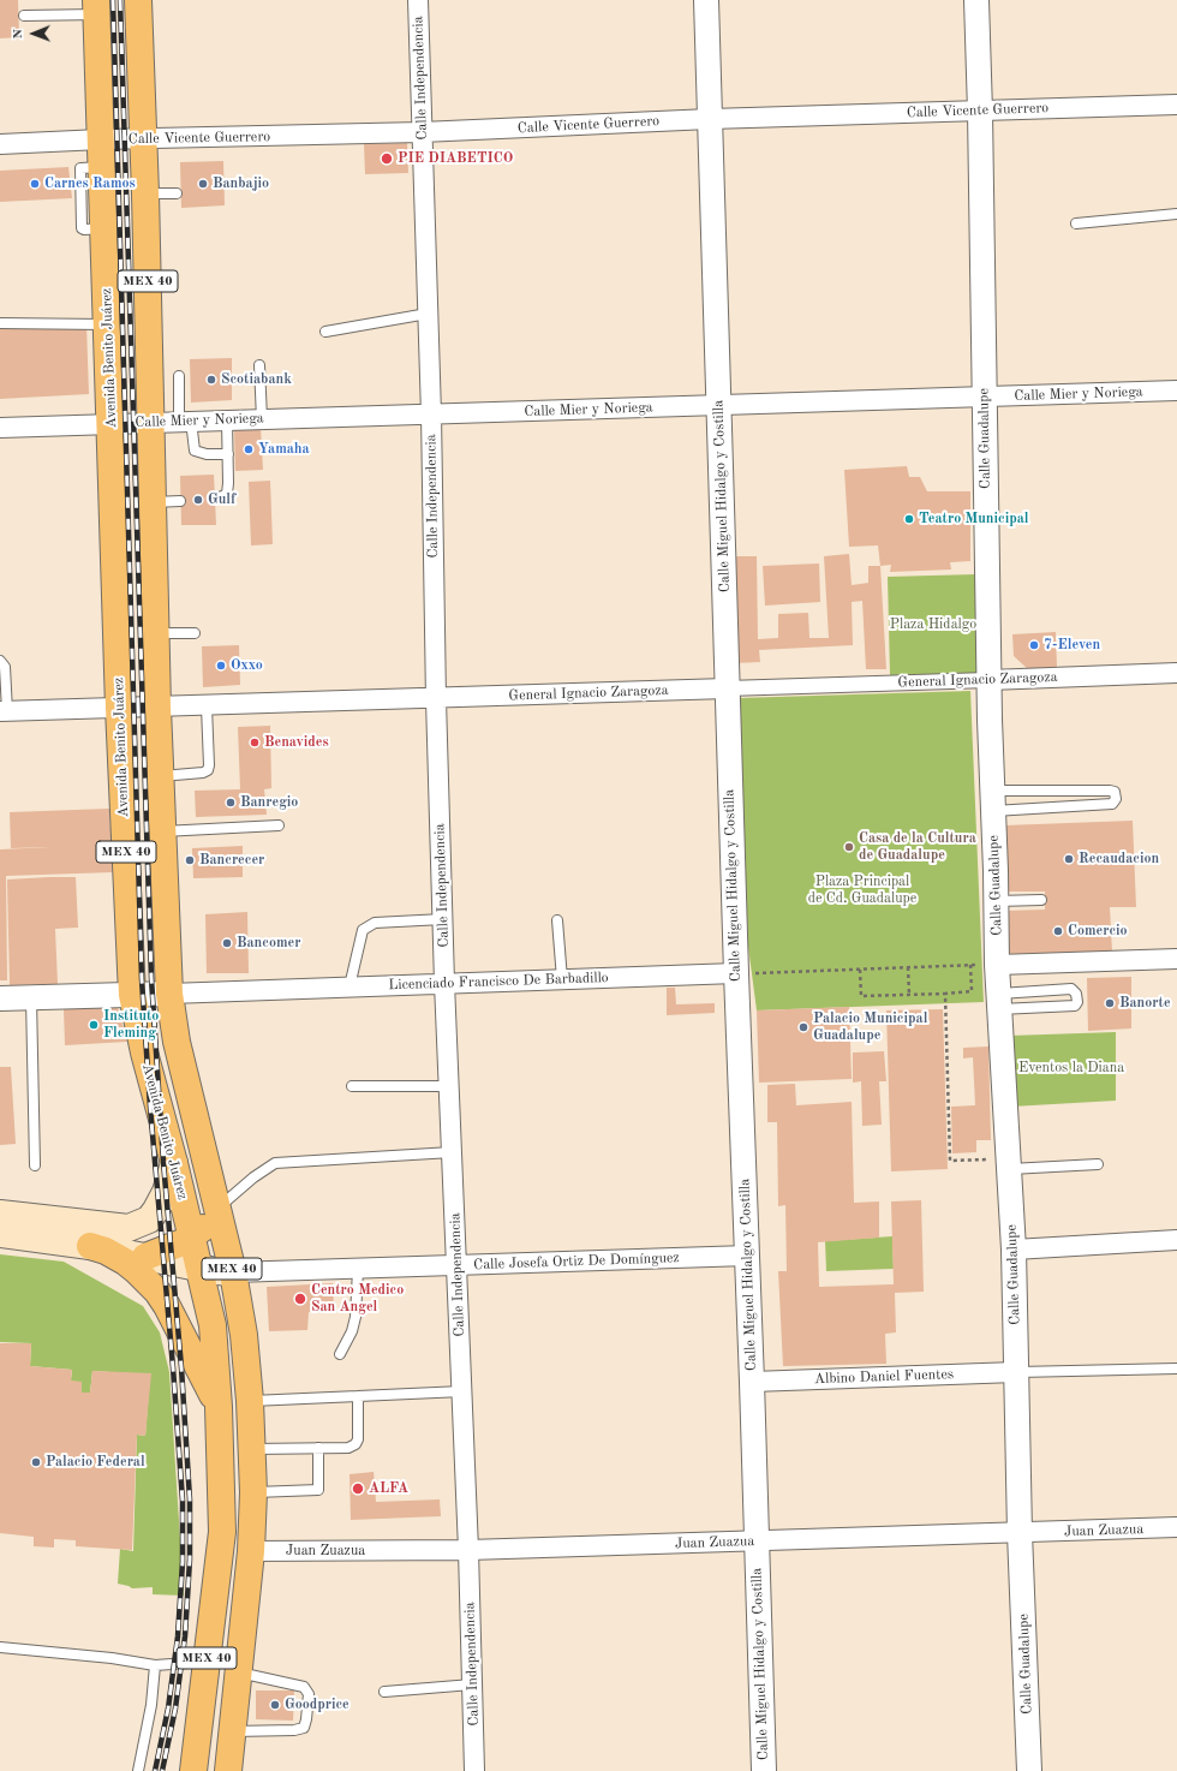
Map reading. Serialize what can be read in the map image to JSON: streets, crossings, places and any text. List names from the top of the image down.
{
  "streets": {
    "main road": ["MEX 40", "Avenida Benito Juárez"],
    "street": [
      "Calle Independencia",
      "Calle Vicente Guerrero",
      "Calle Mier y Noriega",
      "Calle Guadalupe",
      "Calle Miguel Hidalgo y Costilla",
      "General Ignacio Zaragoza",
      "Licenciado Francisco De Barbadillo",
      "Calle Josefa Ortiz De Domínguez",
      "Albino Daniel Fuentes",
      "Juan Zuazua"
    ]
  },
  "crossings": [
    ["Calle Independencia", "Calle Vicente Guerrero"],
    ["Calle Independencia", "Calle Mier y Noriega"],
    ["Calle Independencia", "General Ignacio Zaragoza"],
    ["Calle Independencia", "Licenciado Francisco De Barbadillo"],
    ["Calle Independencia", "Calle Josefa Ortiz De Domínguez"],
    ["Calle Independencia", "Juan Zuazua"],
    ["Calle Vicente Guerrero", "Avenida Benito Juárez"],
    ["Calle Vicente Guerrero", "Calle Guadalupe"],
    ["Calle Vicente Guerrero", "Calle Miguel Hidalgo y Costilla"],
    ["Avenida Benito Juárez", "Calle Mier y Noriega"],
    ["Avenida Benito Juárez", "General Ignacio Zaragoza"],
    ["Avenida Benito Juárez", "Licenciado Francisco De Barbadillo"],
    ["Avenida Benito Juárez", "Calle Josefa Ortiz De Domínguez"],
    ["Avenida Benito Juárez", "Juan Zuazua"],
    ["Calle Mier y Noriega", "Calle Guadalupe"],
    ["Calle Mier y Noriega", "Calle Miguel Hidalgo y Costilla"],
    ["Calle Guadalupe", "General Ignacio Zaragoza"],
    ["Calle Guadalupe", "Albino Daniel Fuentes"],
    ["Calle Guadalupe", "Juan Zuazua"],
    ["Calle Miguel Hidalgo y Costilla", "General Ignacio Zaragoza"],
    ["Calle Miguel Hidalgo y Costilla", "Licenciado Francisco De Barbadillo"],
    ["Calle Miguel Hidalgo y Costilla", "Calle Josefa Ortiz De Domínguez"],
    ["Calle Miguel Hidalgo y Costilla", "Albino Daniel Fuentes"],
    ["Calle Miguel Hidalgo y Costilla", "Juan Zuazua"]
  ],
  "parks": ["Plaza Hidalgo", "Plaza Principal de Cd. Guadalupe", "Eventos la Diana"],
  "places": [
    "PIE DIABETICO",
    "Carnes Ramos",
    "Banbajio",
    "Scotiabank",
    "Yamaha",
    "Gulf",
    "Teatro Municipal",
    "7-Eleven",
    "Oxxo",
    "Benavides",
    "Banregio",
    "Casa de la Cultura de Guadalupe",
    "Recaudacion",
    "Bancrecer",
    "Comercio",
    "Bancomer",
    "Banorte",
    "Instituto Fleming",
    "Palacio Municipal Guadalupe",
    "Centro Medico San Angel",
    "Palacio Federal",
    "ALFA",
    "Goodprice"
  ],
  "north": "left"
}
